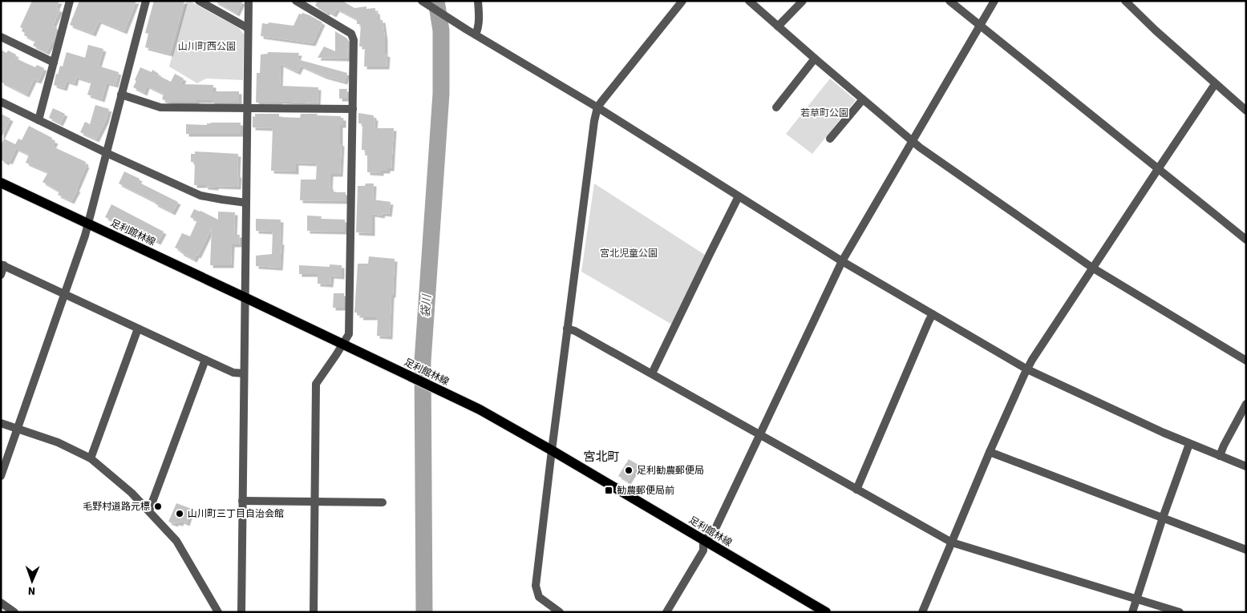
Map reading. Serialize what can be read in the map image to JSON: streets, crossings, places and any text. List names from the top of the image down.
{
  "streets": {
    "main road": ["足利館林線"]
  },
  "districts": ["宮北町"],
  "water": ["袋川"],
  "parks": ["山川町西公園", "若草町公園", "宮北児童公園"],
  "places": {
    "other": ["足利勧農郵便局", "毛野村道路元標", "山川町三丁目自治会館"],
    "transit": ["勧農郵便局前"]
  },
  "north": "bottom"
}
